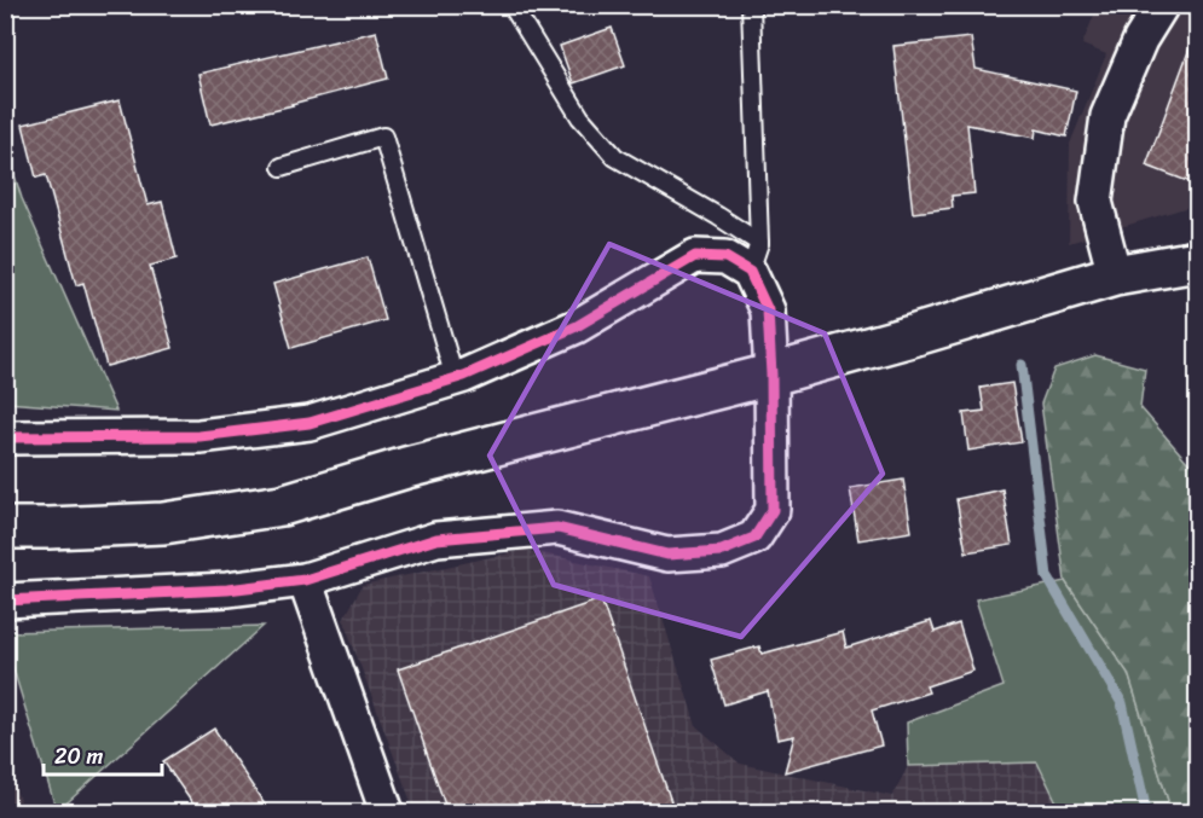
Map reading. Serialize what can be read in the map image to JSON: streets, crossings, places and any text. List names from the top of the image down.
{
  "scale_bar": "20 m"
}
